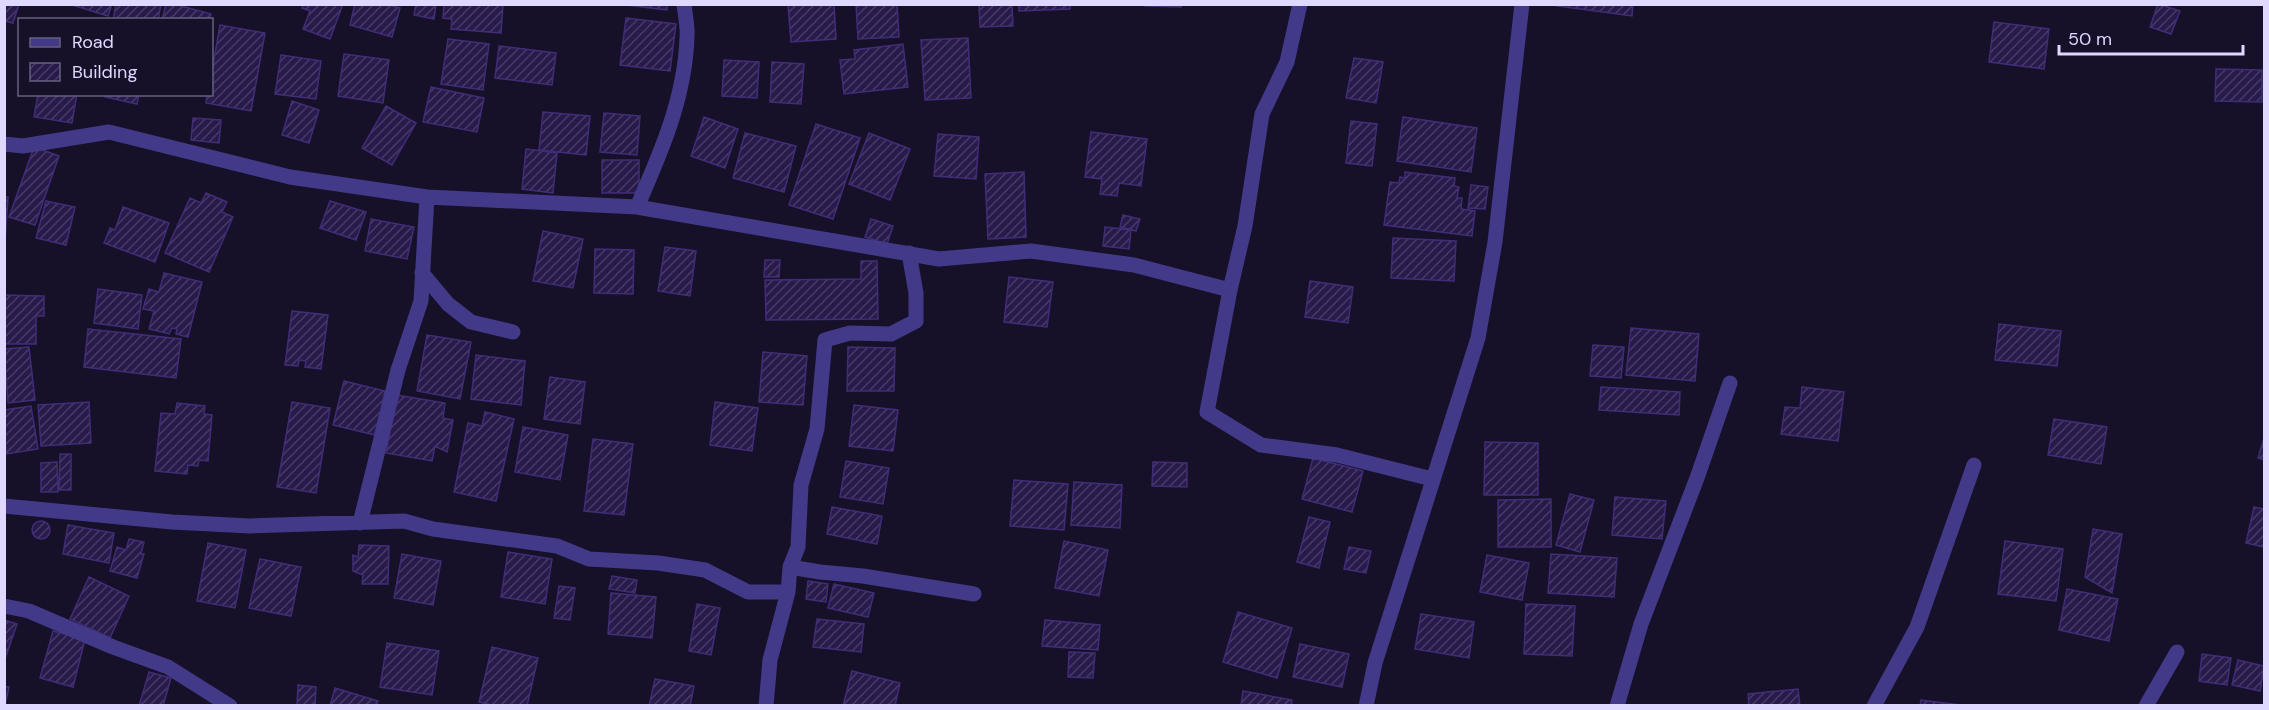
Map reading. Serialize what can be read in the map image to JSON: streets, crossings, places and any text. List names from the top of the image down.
{
  "legend": ["Road", "Building"],
  "scale_bar": "50 m"
}
